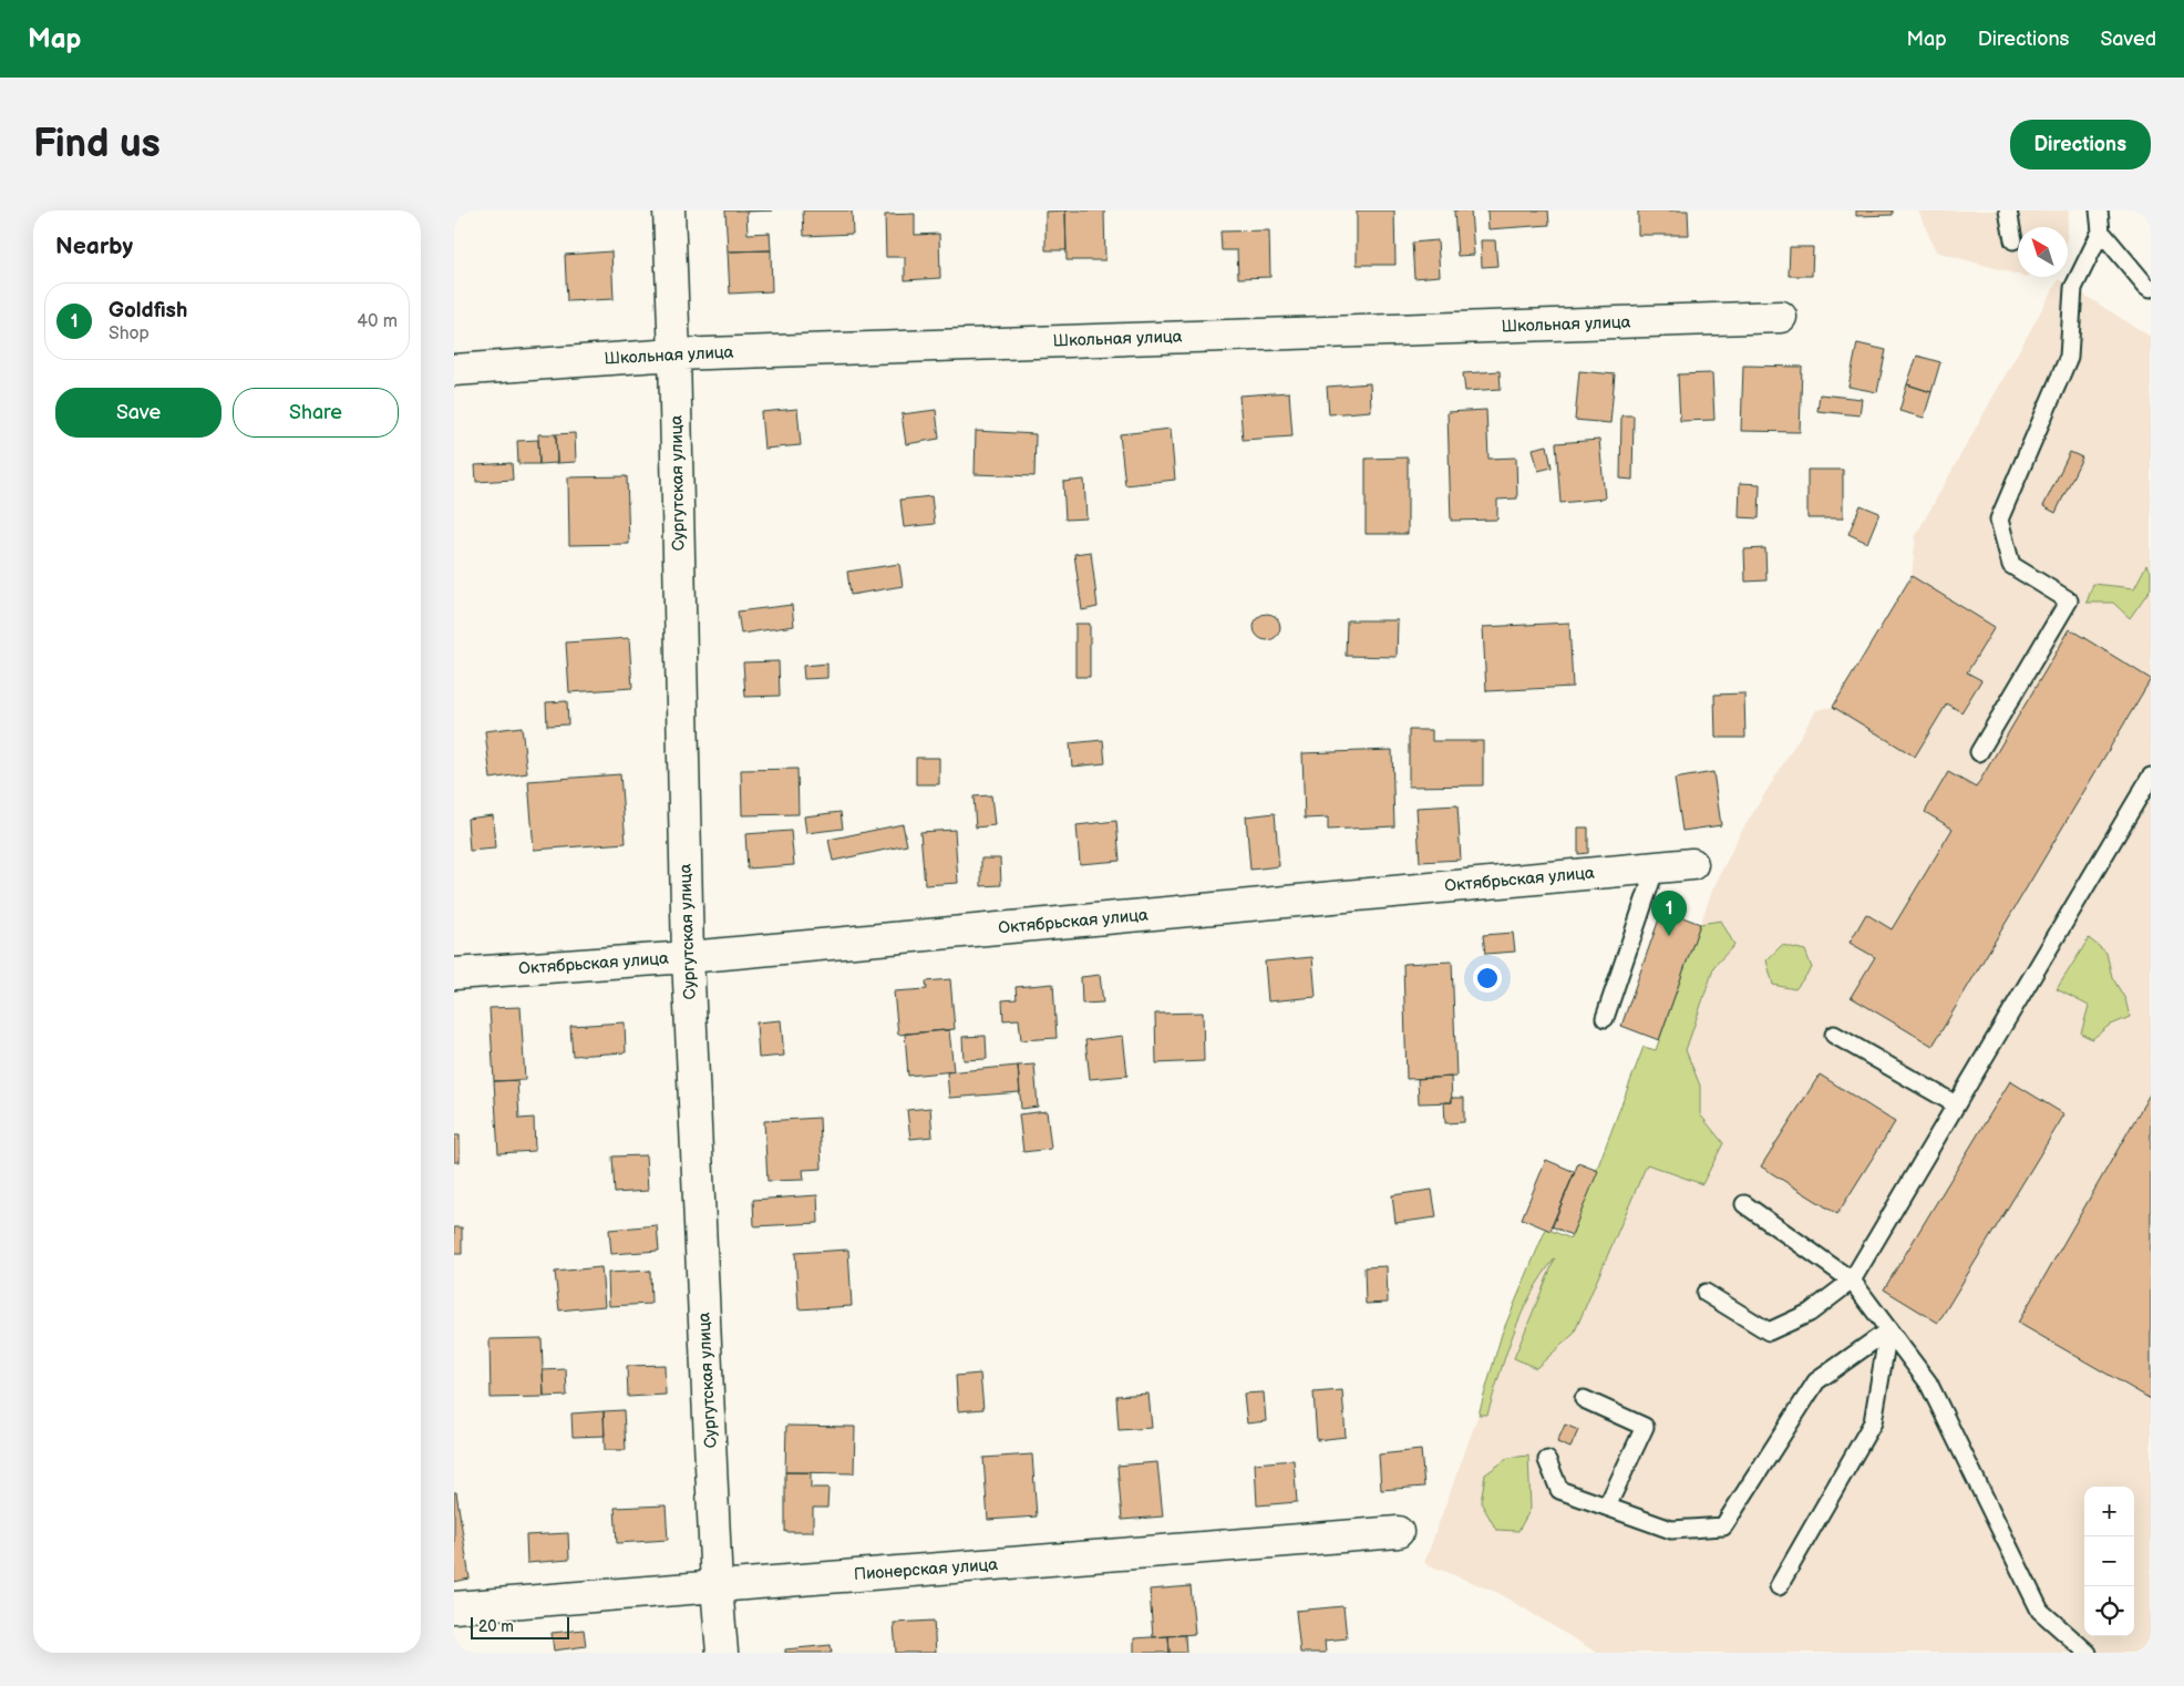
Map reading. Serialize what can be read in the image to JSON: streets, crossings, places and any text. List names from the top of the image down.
{
  "streets": {
    "street": [
      "Школьная улица",
      "Сургутская улица",
      "Октябрьская улица",
      "Пионерская улица"
    ]
  },
  "crossings": [
    ["Школьная улица", "Сургутская улица"],
    ["Сургутская улица", "Октябрьская улица"],
    ["Сургутская улица", "Пионерская улица"]
  ],
  "scale_bar": "20 m",
  "north": "top left",
  "page": {
    "header": "Map",
    "nav": ["Map", "Directions", "Saved"],
    "buttons": [
      "Directions",
      ["Save", "Share"]
    ],
    "title": "Find us",
    "heading": "Nearby",
    "list": [
      {
        "mark": "1",
        "name": "Goldfish",
        "note": "Shop",
        "value": "40 m"
      }
    ],
    "pins": "1",
    "map_buttons": ["+", "−"],
    "scale": "20 m"
  }
}
